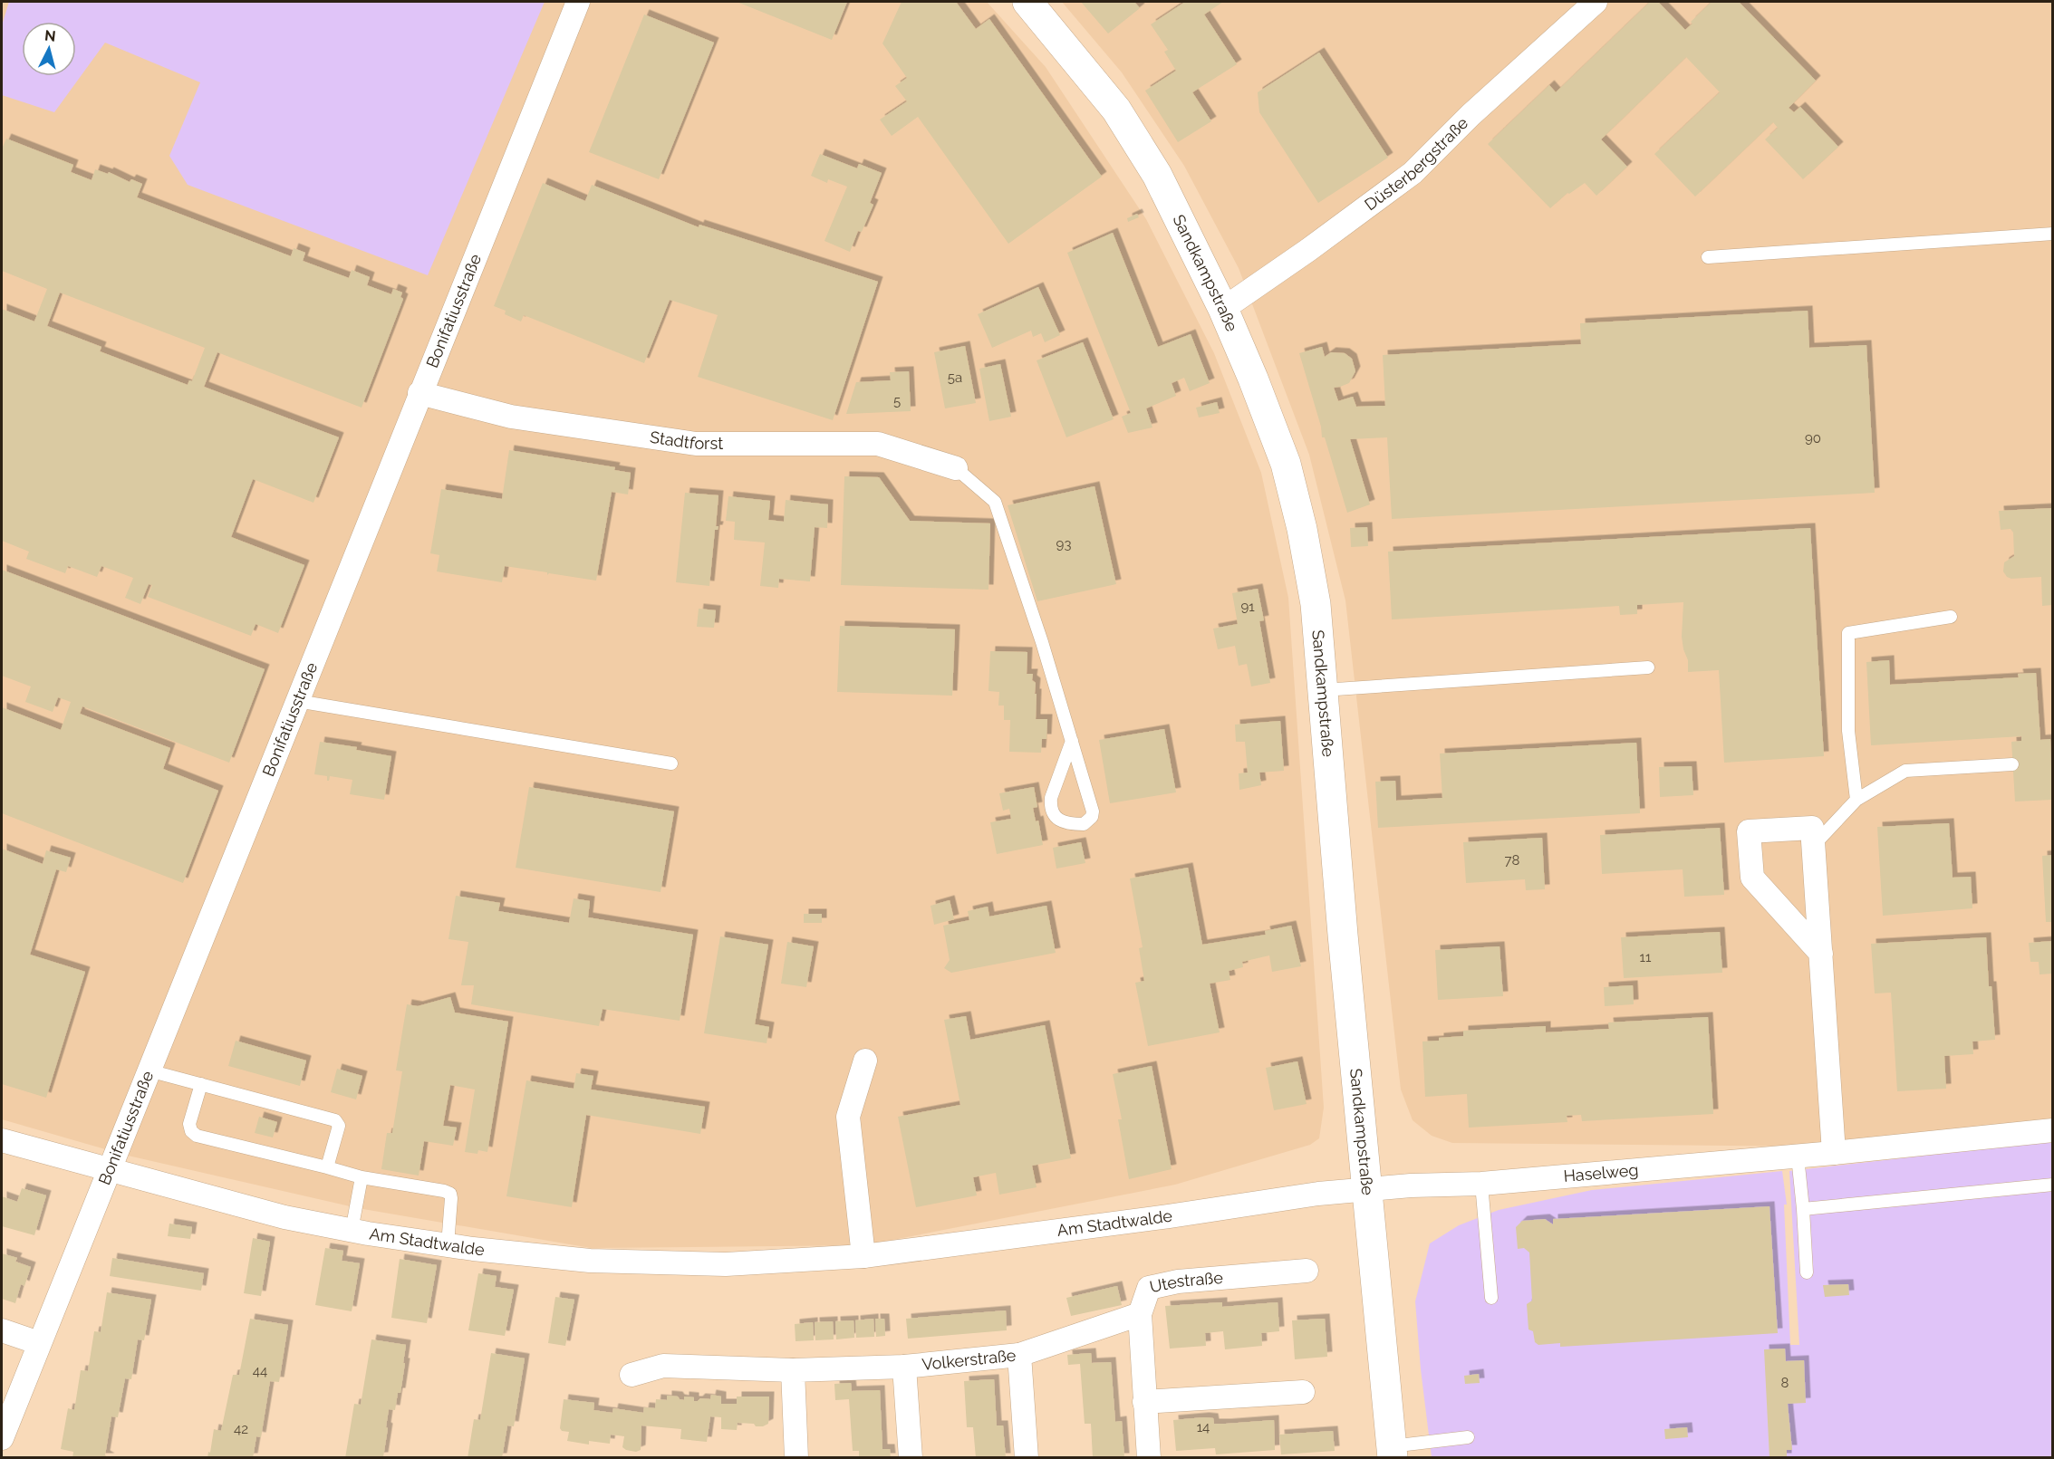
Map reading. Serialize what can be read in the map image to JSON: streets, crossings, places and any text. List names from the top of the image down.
{
  "streets": {
    "street": [
      "Düsterbergstraße",
      "Sandkampstraße",
      "Bonifatiusstraße",
      "Stadtforst",
      "Haselweg",
      "Am Stadtwalde",
      "Utestraße",
      "Volkerstraße"
    ]
  },
  "crossings": [
    ["Düsterbergstraße", "Sandkampstraße"],
    ["Sandkampstraße", "Haselweg"],
    ["Sandkampstraße", "Am Stadtwalde"],
    ["Bonifatiusstraße", "Stadtforst"],
    ["Bonifatiusstraße", "Am Stadtwalde"],
    ["Haselweg", "Am Stadtwalde"],
    ["Utestraße", "Volkerstraße"]
  ],
  "house_numbers": [
    "5a",
    "5",
    "90",
    "93",
    "91",
    "78",
    "11",
    "44",
    "8",
    "14",
    "42"
  ],
  "north": "top"
}
